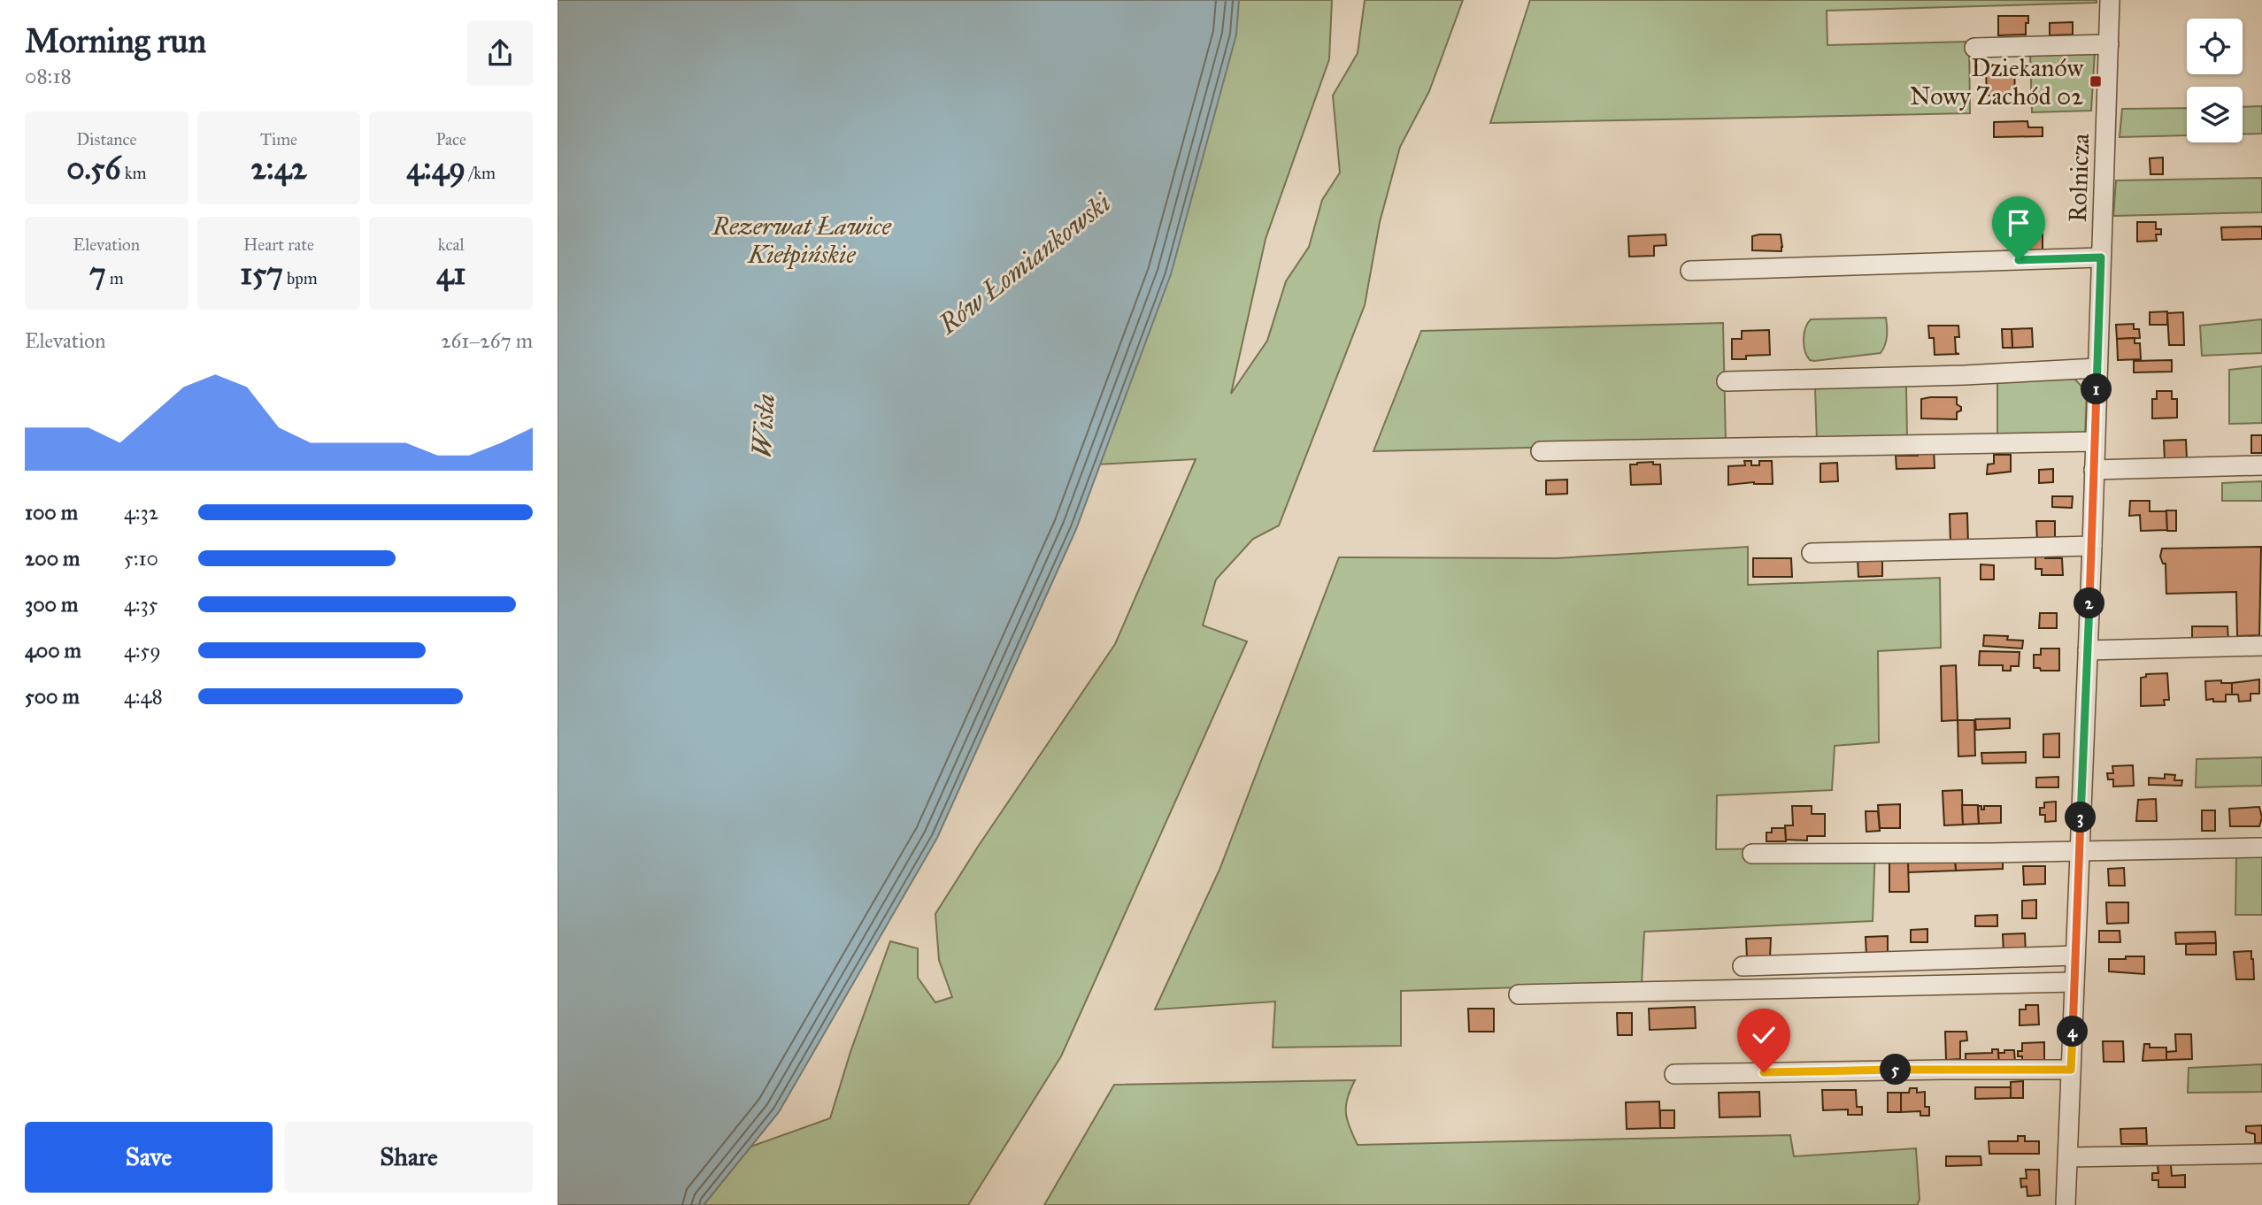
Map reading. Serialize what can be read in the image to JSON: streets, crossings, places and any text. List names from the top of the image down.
{
  "streets": {
    "street": ["Rolnicza"]
  },
  "water": ["Rów Łomiankowski", "Wisła"],
  "parks": ["Rezerwat Ławice Kiełpińskie"],
  "places": {
    "transit": ["Dziekanów Nowy Zachód 02"]
  },
  "page": {
    "heading": ["Morning run", "08:18"],
    "stats": [
      ["Distance", "0.56 km"],
      ["Time", "2:42"],
      ["Pace", "4:49 /km"],
      ["Elevation", "7 m"],
      ["Heart rate", "157 bpm"],
      ["kcal", "41"]
    ],
    "chart": ["Elevation", "261–267 m"],
    "pins": [
      "1",
      "2",
      "3",
      "4",
      "5"
    ],
    "list": [
      {
        "name": "100 m",
        "note": "4:32"
      },
      {
        "name": "200 m",
        "note": "5:10"
      },
      {
        "name": "300 m",
        "note": "4:35"
      },
      {
        "name": "400 m",
        "note": "4:59"
      },
      {
        "name": "500 m",
        "note": "4:48"
      }
    ],
    "buttons": ["Save", "Share"]
  }
}
